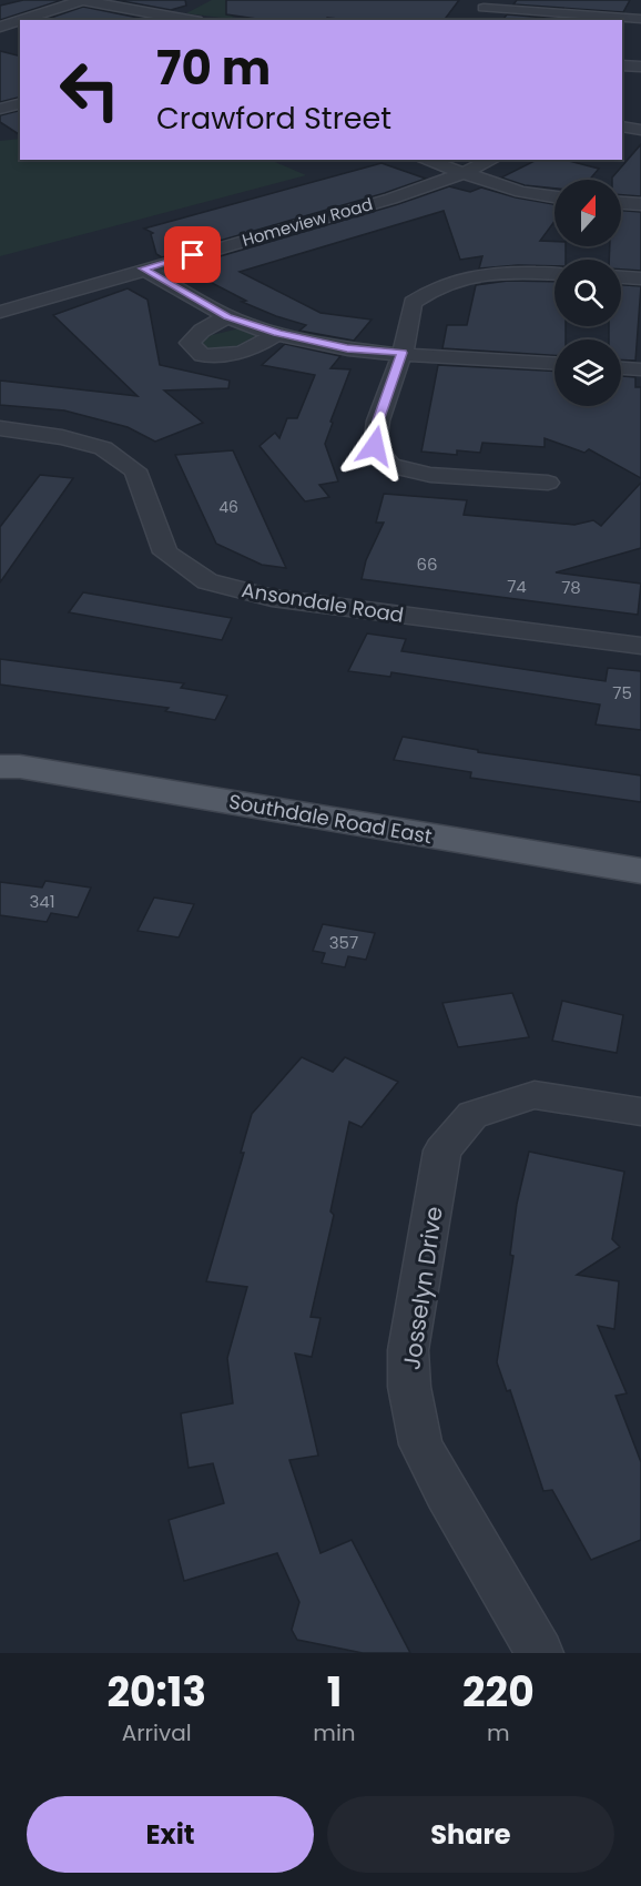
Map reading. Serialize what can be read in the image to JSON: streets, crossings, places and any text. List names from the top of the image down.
{
  "streets": {
    "main road": ["Southdale Road East"],
    "street": ["Homeview Road", "Ansondale Road", "Josselyn Drive"]
  },
  "house_numbers": [
    "46",
    "66",
    "74",
    "78",
    "75",
    "341",
    "357"
  ],
  "north": "top",
  "page": {
    "turn": ["70 m", "Crawford Street"],
    "eta": [
      "20:13",
      "Arrival",
      "1",
      "min",
      "220",
      "m"
    ],
    "buttons": ["Exit", "Share"]
  }
}
